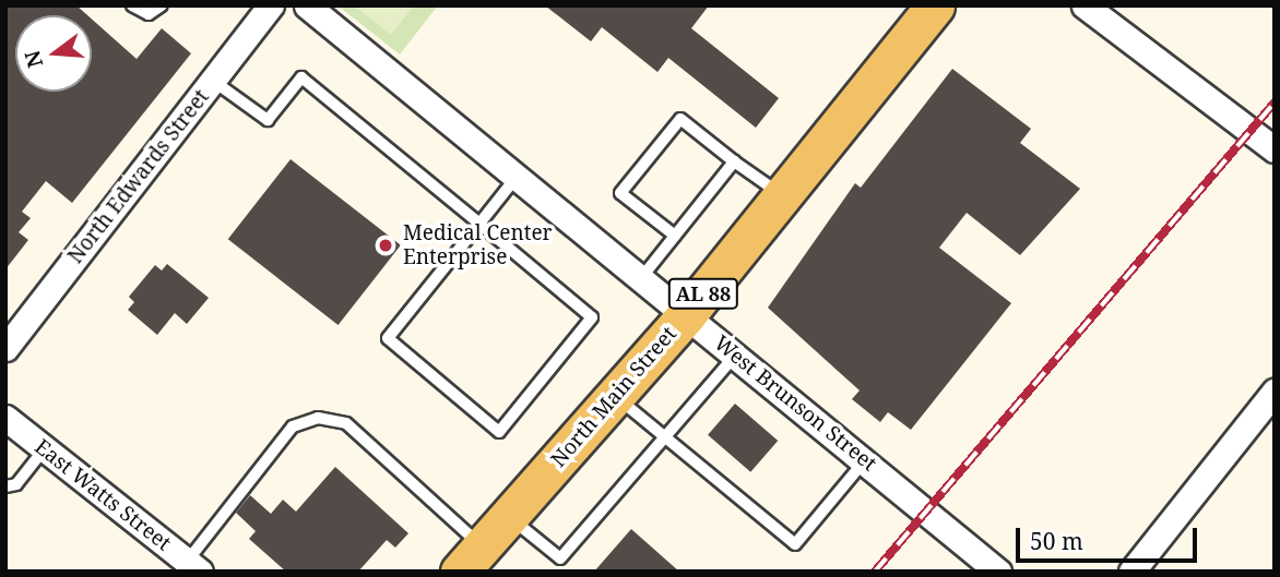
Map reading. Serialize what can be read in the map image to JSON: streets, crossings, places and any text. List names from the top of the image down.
{
  "streets": {
    "main road": ["AL 88", "North Main Street"],
    "street": ["North Edwards Street", "West Brunson Street", "East Watts Street"]
  },
  "crossings": [
    ["North Main Street", "West Brunson Street"]
  ],
  "places": ["Medical Center Enterprise"],
  "scale_bar": "50 m",
  "north": "left"
}
